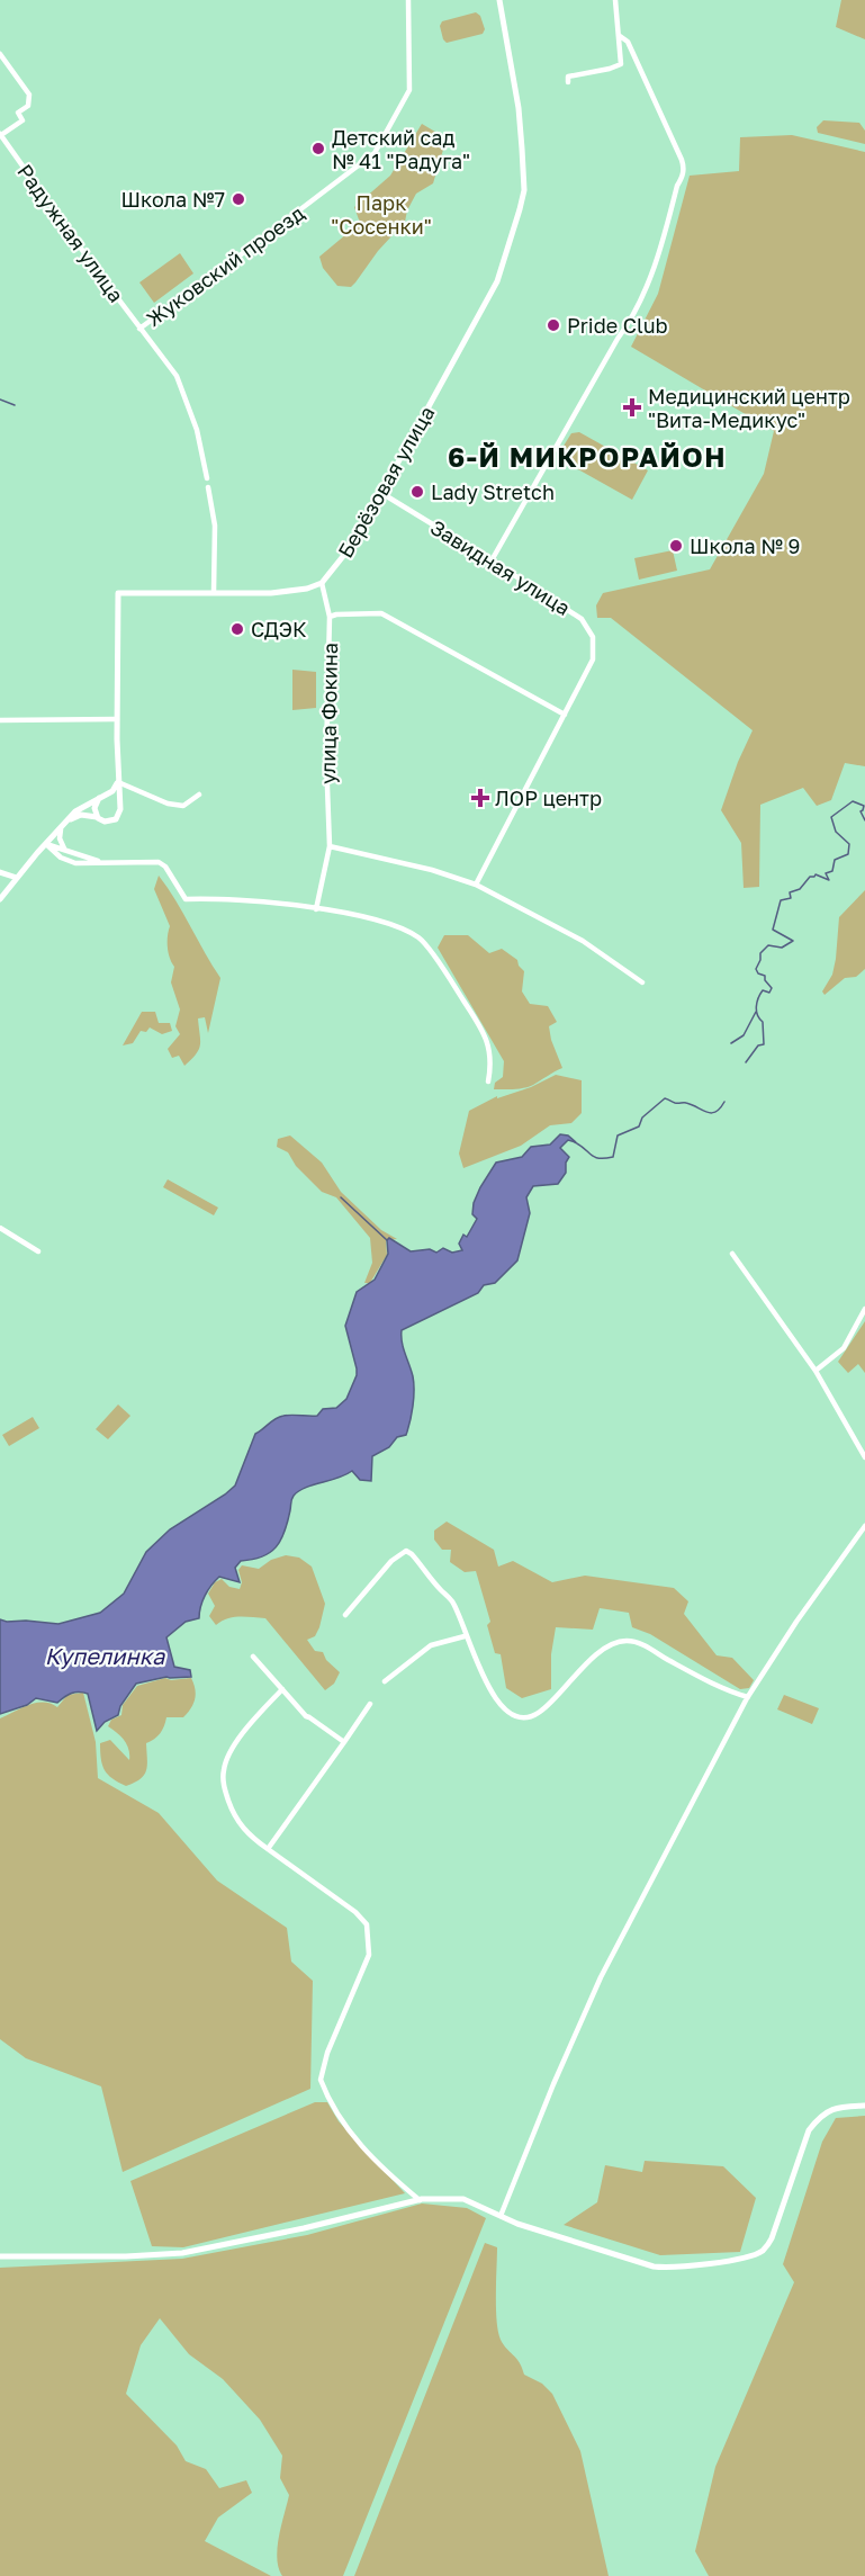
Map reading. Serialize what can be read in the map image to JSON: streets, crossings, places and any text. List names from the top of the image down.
{
  "streets": {
    "street": [
      "Радужная улица",
      "Жуковский проезд",
      "Берёзовая улица",
      "Завидная улица",
      "улица Фокина"
    ]
  },
  "crossings": [
    ["Радужная улица", "Жуковский проезд"],
    ["Берёзовая улица", "Завидная улица"],
    ["Берёзовая улица", "улица Фокина"]
  ],
  "districts": ["6-Й МИКРОРАЙОН"],
  "water": ["Купелинка"],
  "parks": ["Парк \"Сосенки\""],
  "places": {
    "other": [
      "Детский сад № 41 \"Радуга\"",
      "Школа №7",
      "Pride Club",
      "Lady Stretch",
      "Школа № 9",
      "СДЭК"
    ],
    "health": ["Медицинский центр \"Вита-Медикус\"", "ЛОР центр"]
  }
}
